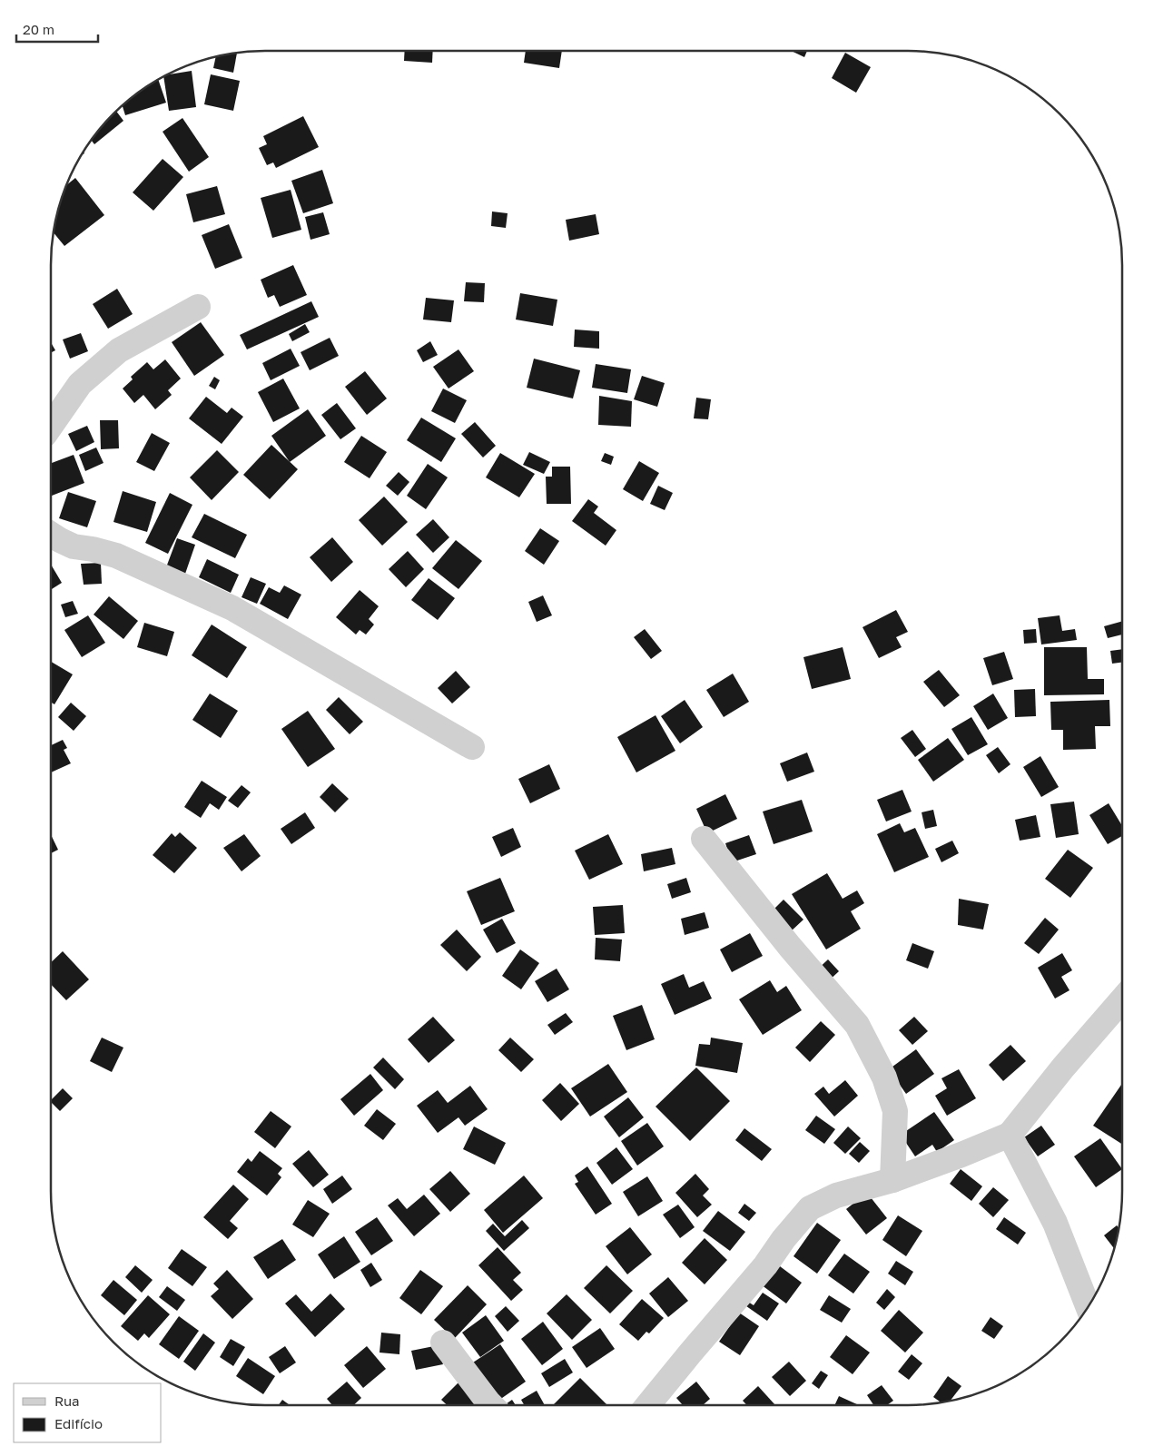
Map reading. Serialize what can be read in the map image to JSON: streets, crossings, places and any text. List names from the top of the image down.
{
  "legend": ["Rua", "Edifício"],
  "scale_bar": "20 m"
}
